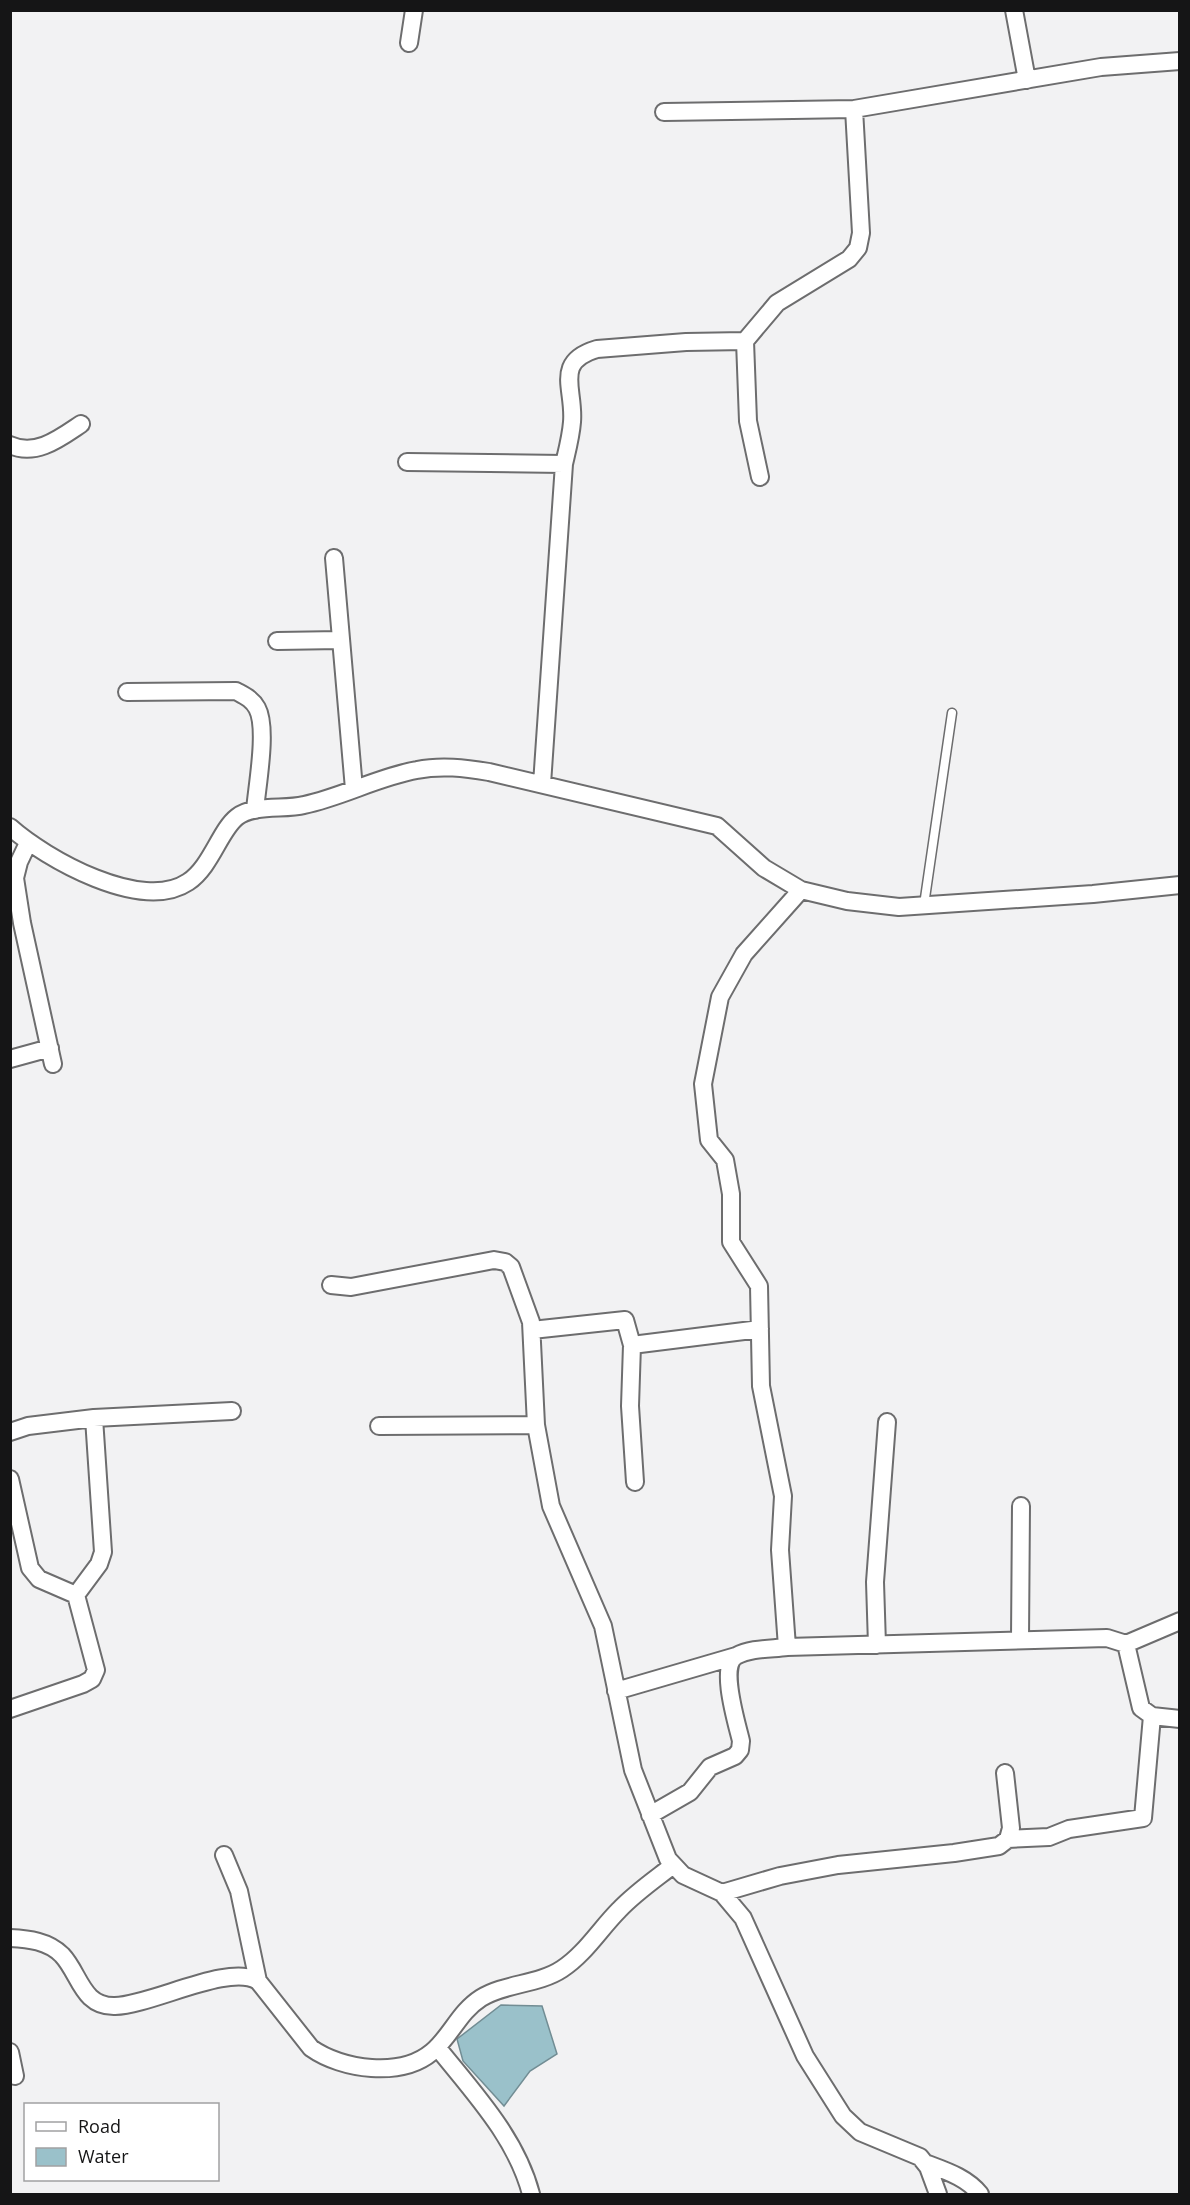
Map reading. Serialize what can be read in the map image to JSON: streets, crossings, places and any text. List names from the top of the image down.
{
  "legend": ["Road", "Water"]
}
